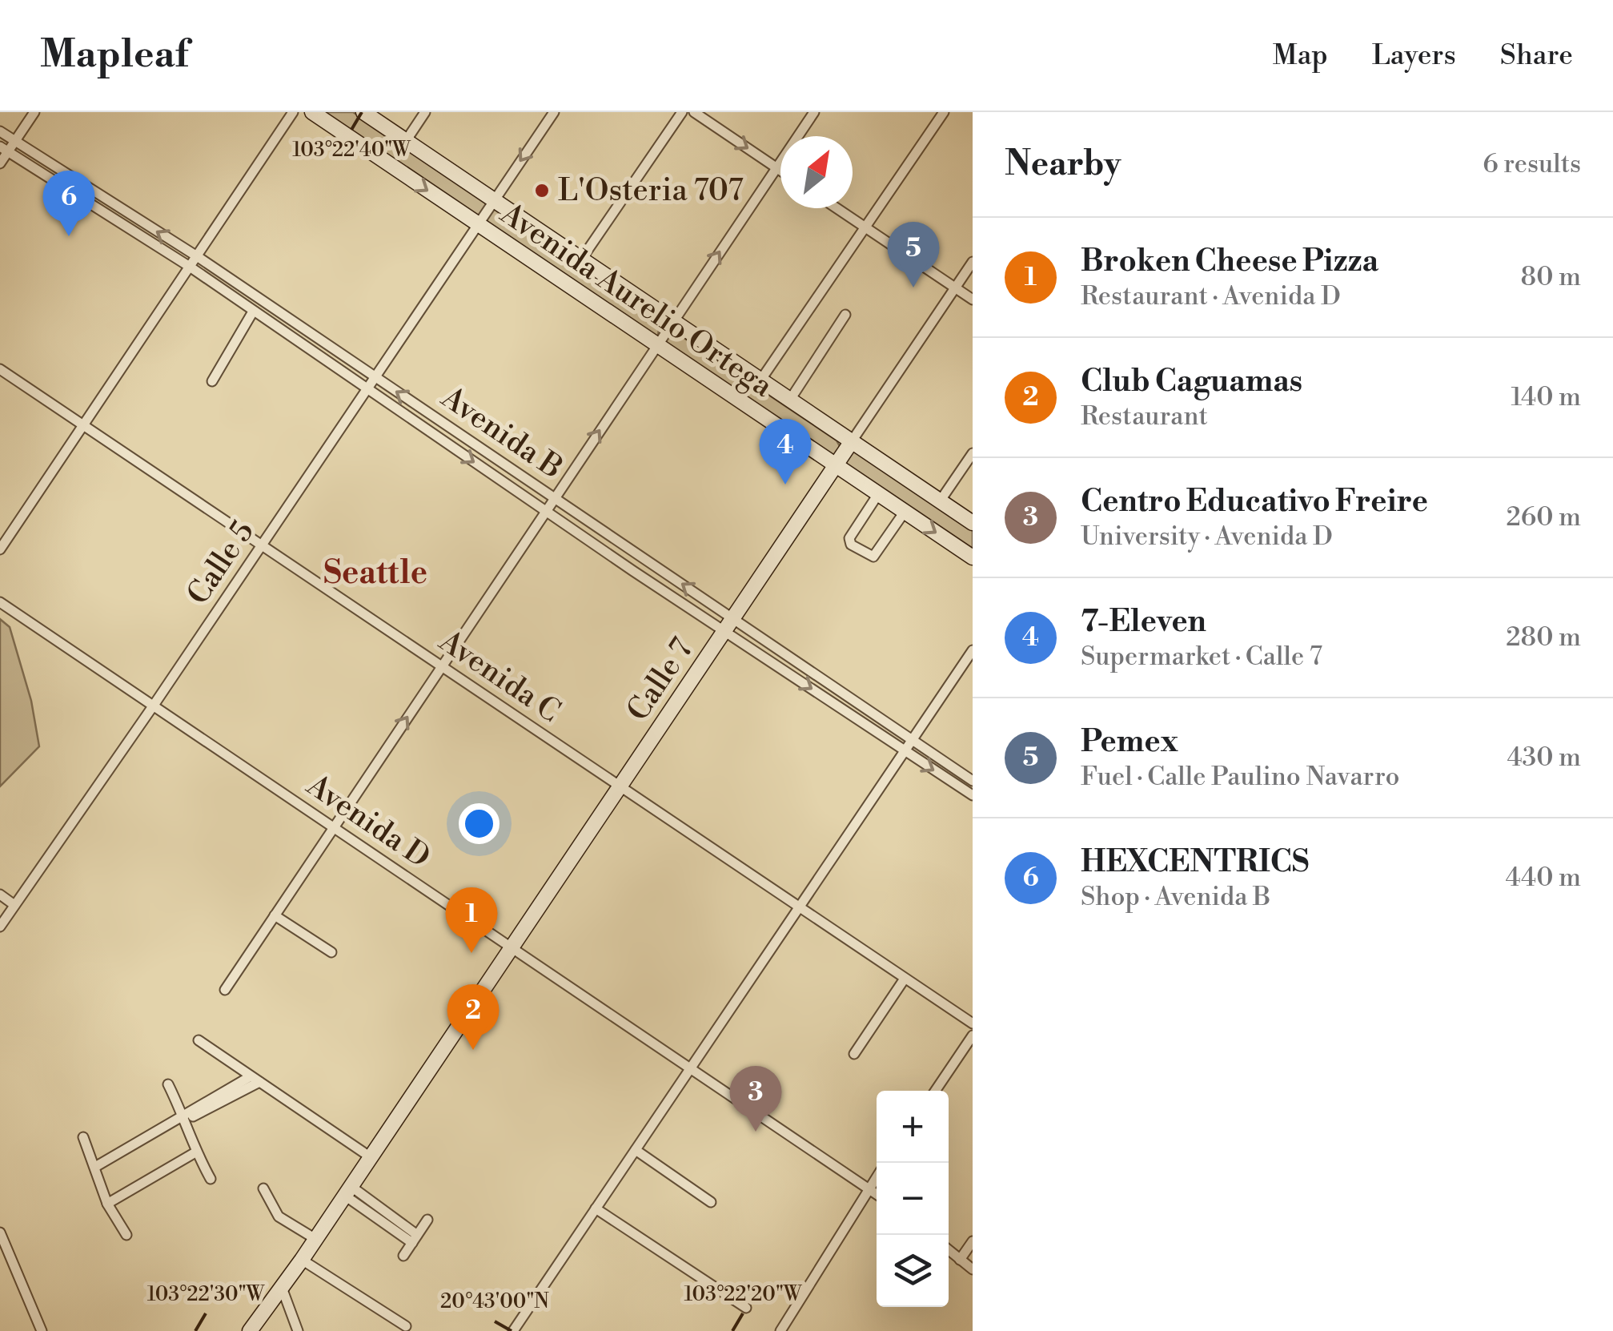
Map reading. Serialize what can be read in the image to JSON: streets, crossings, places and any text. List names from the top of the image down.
{
  "streets": {
    "main road": ["Avenida Aurelio Ortega", "Calle 7"],
    "street": [
      "Avenida B",
      "Calle 5",
      "Avenida C",
      "Avenida D"
    ]
  },
  "crossings": [
    ["Avenida Aurelio Ortega", "Calle 5"],
    ["Avenida Aurelio Ortega", "Calle 7"],
    ["Avenida B", "Calle 5"],
    ["Avenida B", "Calle 7"],
    ["Calle 5", "Avenida C"],
    ["Calle 5", "Avenida D"],
    ["Avenida C", "Calle 7"],
    ["Calle 7", "Avenida D"]
  ],
  "districts": ["Seattle"],
  "places": ["L'Osteria 707"],
  "north": "top right",
  "page": {
    "header": "Mapleaf",
    "nav": ["Map", "Layers", "Share"],
    "heading": ["Nearby", "6 results"],
    "pins": [
      "6",
      "5",
      "4",
      "1",
      "2",
      "3"
    ],
    "list": [
      {
        "mark": "1",
        "name": "Broken Cheese Pizza",
        "note": "Restaurant · Avenida D",
        "value": "80 m"
      },
      {
        "mark": "2",
        "name": "Club Caguamas",
        "note": "Restaurant",
        "value": "140 m"
      },
      {
        "mark": "3",
        "name": "Centro Educativo Freire",
        "note": "University · Avenida D",
        "value": "260 m"
      },
      {
        "mark": "4",
        "name": "7-Eleven",
        "note": "Supermarket · Calle 7",
        "value": "280 m"
      },
      {
        "mark": "5",
        "name": "Pemex",
        "note": "Fuel · Calle Paulino Navarro",
        "value": "430 m"
      },
      {
        "mark": "6",
        "name": "HEXCENTRICS",
        "note": "Shop · Avenida B",
        "value": "440 m"
      }
    ],
    "map_buttons": ["+", "−"]
  },
  "coordinates": [
    "103°22'40\"W",
    "103°22'30\"W",
    "103°22'20\"W",
    "20°43'00\"N"
  ]
}
